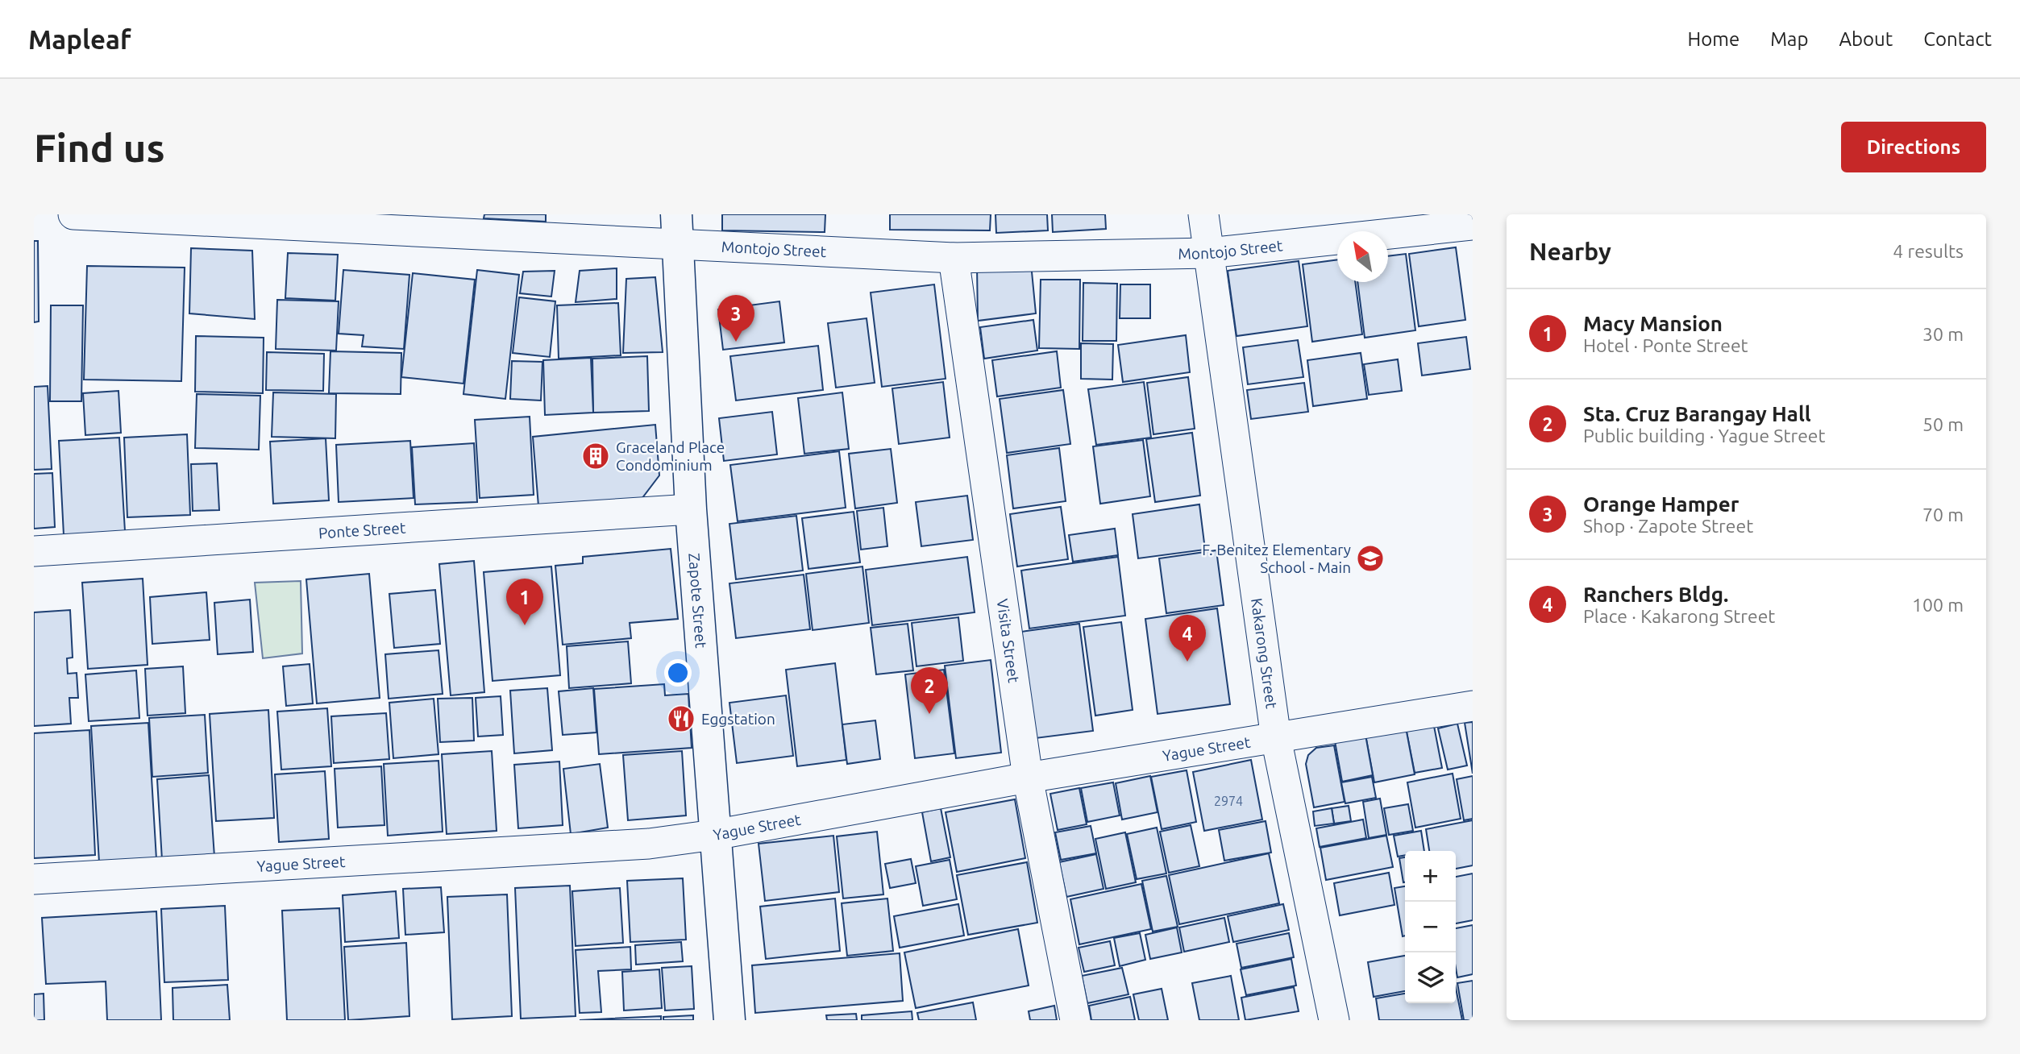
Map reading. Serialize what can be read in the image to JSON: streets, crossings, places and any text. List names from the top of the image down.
{
  "streets": {
    "street": [
      "Montojo Street",
      "Ponte Street",
      "Zapote Street",
      "Visita Street",
      "Kakarong Street",
      "Yague Street"
    ]
  },
  "crossings": [
    ["Montojo Street", "Zapote Street"],
    ["Montojo Street", "Visita Street"],
    ["Montojo Street", "Kakarong Street"],
    ["Ponte Street", "Zapote Street"],
    ["Zapote Street", "Yague Street"],
    ["Visita Street", "Yague Street"],
    ["Kakarong Street", "Yague Street"]
  ],
  "places": {
    "building": ["Graceland Place Condominium"],
    "school or university": ["F. Benitez Elementary School - Main"],
    "restaurant": ["Eggstation"]
  },
  "house_numbers": ["2974"],
  "north": "top left",
  "page": {
    "header": "Mapleaf",
    "nav": [
      "Home",
      "Map",
      "About",
      "Contact"
    ],
    "buttons": "Directions",
    "title": "Find us",
    "heading": ["Nearby", "4 results"],
    "list": [
      {
        "mark": "1",
        "name": "Macy Mansion",
        "note": "Hotel · Ponte Street",
        "value": "30 m"
      },
      {
        "mark": "2",
        "name": "Sta. Cruz Barangay Hall",
        "note": "Public building · Yague Street",
        "value": "50 m"
      },
      {
        "mark": "3",
        "name": "Orange Hamper",
        "note": "Shop · Zapote Street",
        "value": "70 m"
      },
      {
        "mark": "4",
        "name": "Ranchers Bldg.",
        "note": "Place · Kakarong Street",
        "value": "100 m"
      }
    ],
    "pins": [
      "3",
      "1",
      "4",
      "2"
    ],
    "map_buttons": ["+", "−"]
  }
}
